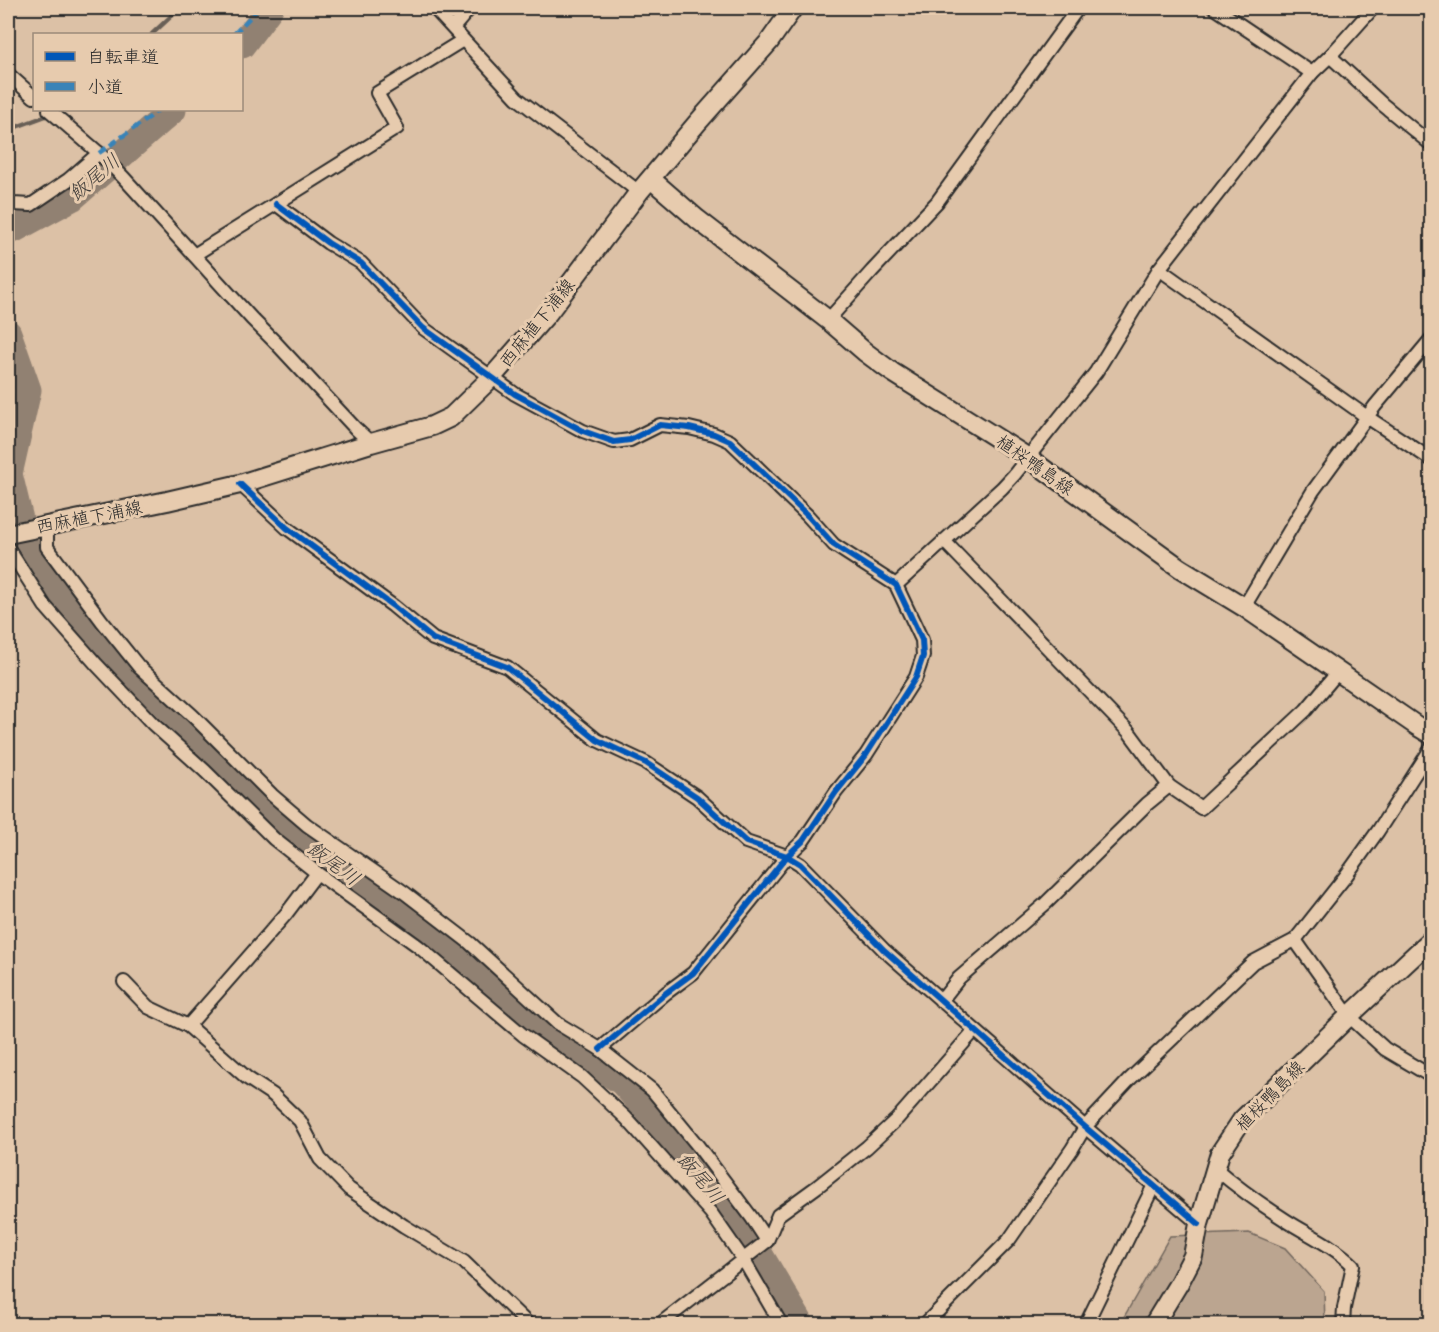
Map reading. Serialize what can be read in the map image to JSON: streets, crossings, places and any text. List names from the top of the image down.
{
  "streets": {
    "main road": ["西麻植下浦線", "植桜鴨島線"]
  },
  "crossings": [
    ["西麻植下浦線", "植桜鴨島線"]
  ],
  "water": ["飯尾川"],
  "legend": ["自転車道", "小道"]
}
